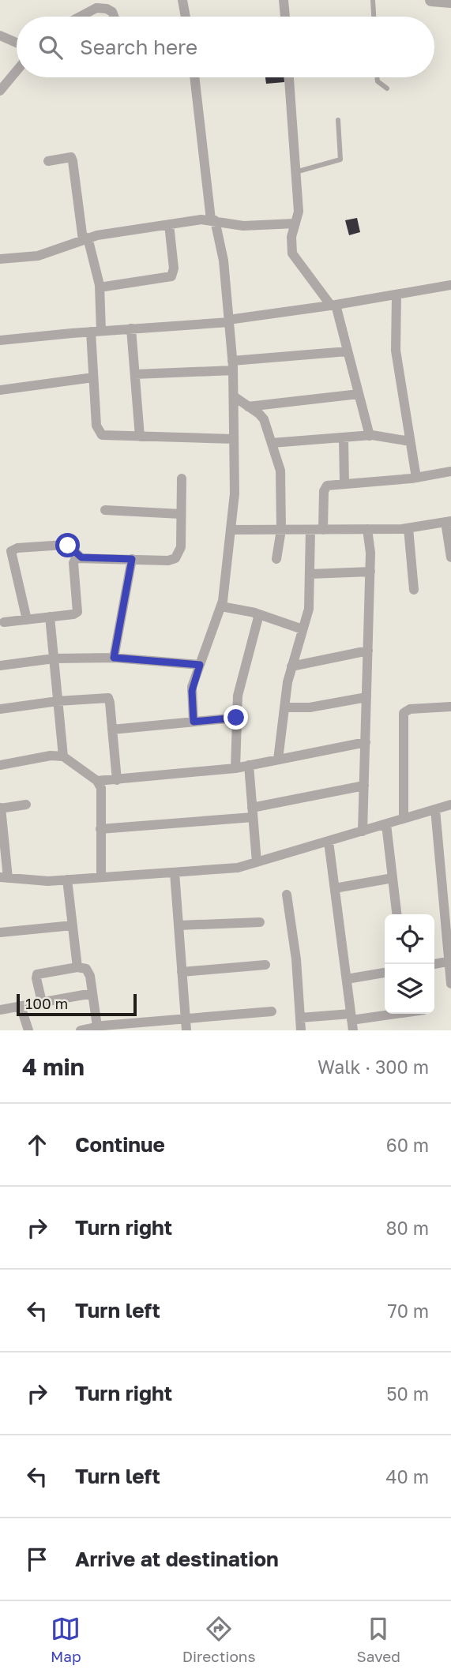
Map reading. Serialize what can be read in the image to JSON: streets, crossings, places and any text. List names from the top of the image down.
{
  "scale_bar": "100 m",
  "page": {
    "search": "Search here",
    "scale": "100 m",
    "heading": ["4 min", "Walk · 300 m"],
    "list": [
      ["Continue", "60 m"],
      ["Turn right", "80 m"],
      ["Turn left", "70 m"],
      ["Turn right", "50 m"],
      ["Turn left", "40 m"],
      "Arrive at destination"
    ],
    "nav": ["Map", "Directions", "Saved"]
  }
}
